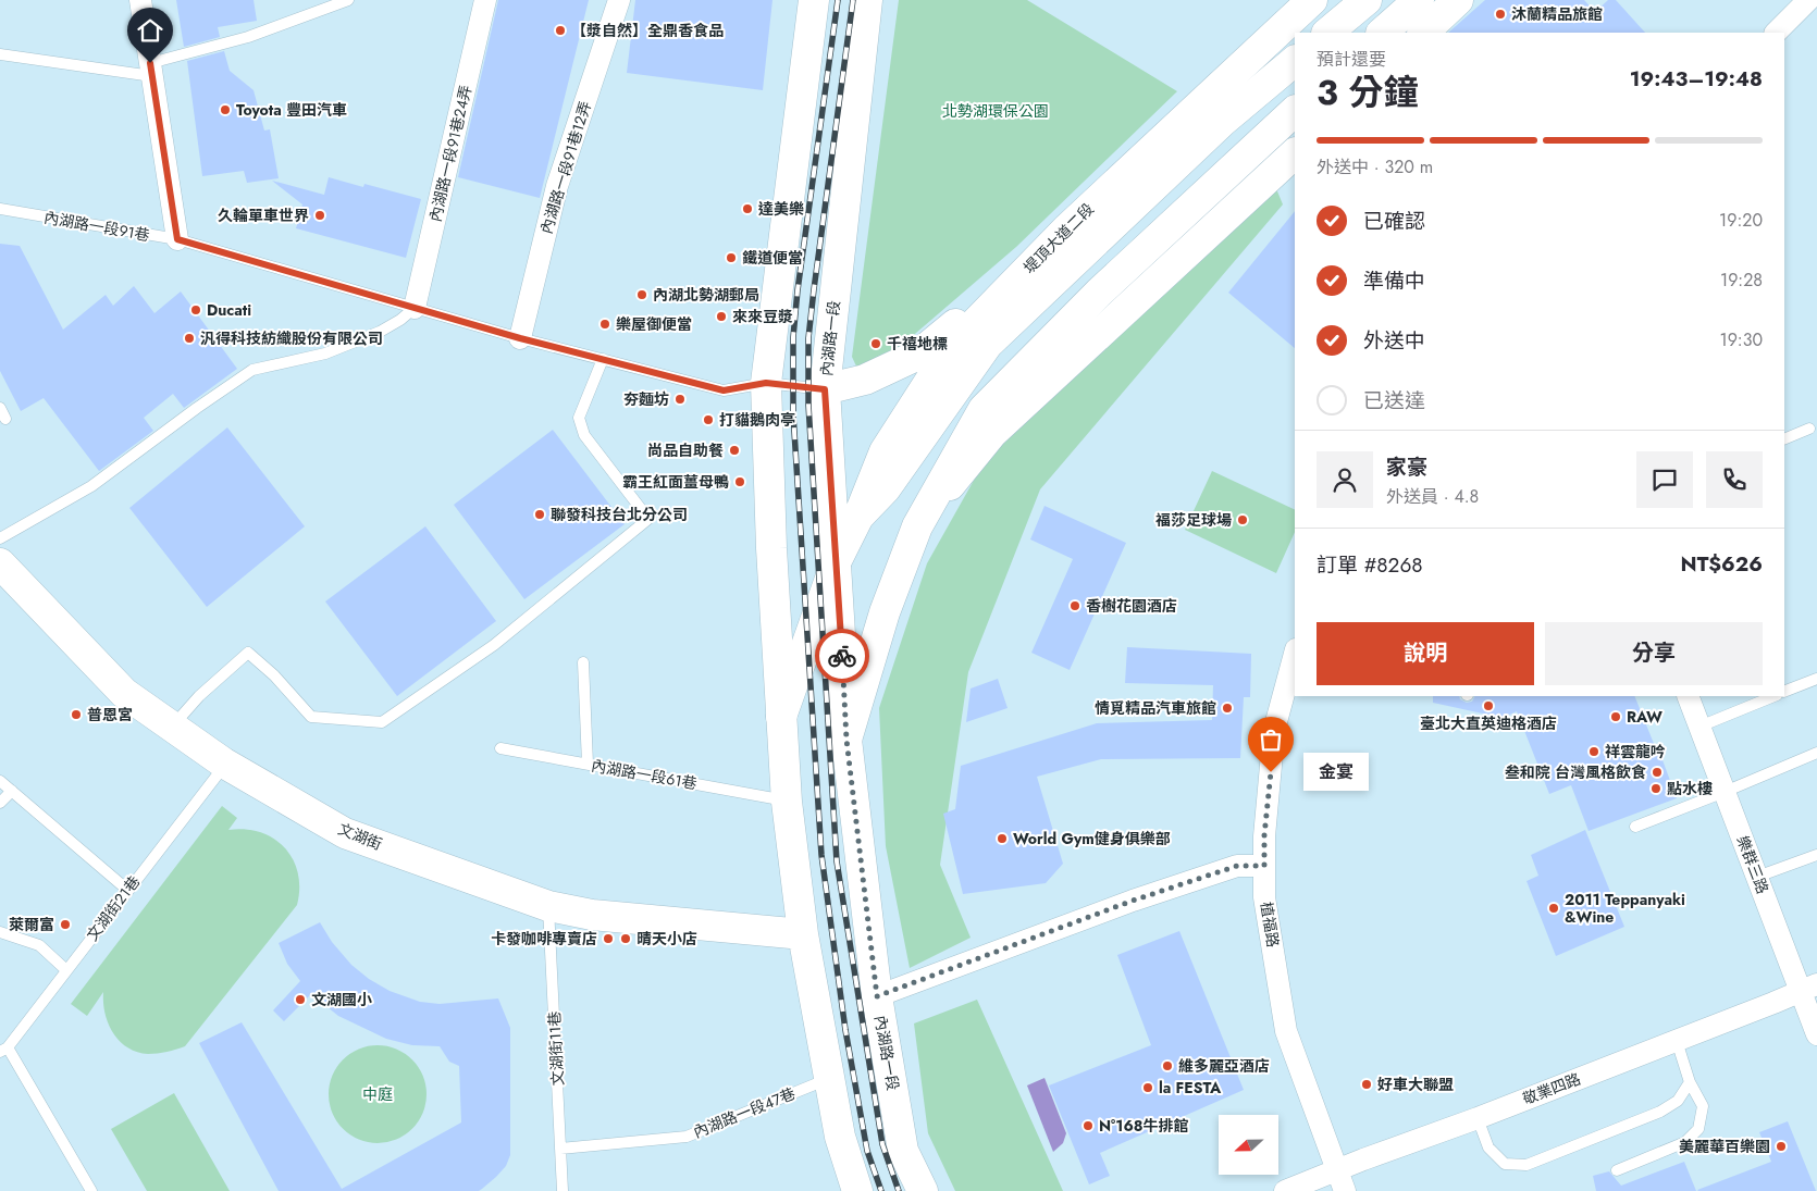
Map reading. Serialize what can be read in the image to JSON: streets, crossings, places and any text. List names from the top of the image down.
{
  "streets": {
    "main road": ["堤頂大道二段", "內湖路一段", "文湖街"],
    "street": [
      "內湖路一段91巷24弄",
      "內湖路一段91巷12弄",
      "樂群三路",
      "植福路",
      "敬業四路"
    ],
    "lane": [
      "內湖路一段91巷",
      "內湖路一段61巷",
      "文湖街21巷",
      "文湖街11巷",
      "內湖路一段47巷"
    ]
  },
  "crossings": [
    ["內湖路一段91巷24弄", "內湖路一段91巷"],
    ["內湖路一段91巷12弄", "內湖路一段91巷"],
    ["內湖路一段91巷", "內湖路一段"],
    ["堤頂大道二段", "內湖路一段"],
    ["文湖街", "文湖街21巷"],
    ["文湖街", "文湖街11巷"],
    ["樂群三路", "敬業四路"],
    ["植福路", "敬業四路"],
    ["文湖街11巷", "內湖路一段47巷"]
  ],
  "parks": ["北勢湖環保公園", "中庭"],
  "places": [
    "沐蘭精品旅館",
    "【漿自然】全鼎香食品",
    "Toyota 豐田汽車",
    "達美樂",
    "久輪單車世界",
    "鐵道便當",
    "內湖北勢湖郵局",
    "Ducati",
    "來來豆漿",
    "樂屋御便當",
    "汎得科技紡織股份有限公司",
    "千禧地標",
    "夯麵坊",
    "打貓鵝肉亭",
    "尚品自助餐",
    "霸王紅面薑母鴨",
    "聯發科技台北分公司",
    "福莎足球場",
    "香樹花園酒店",
    "臺北大直英迪格酒店",
    "情覓精品汽車旅館",
    "普恩宮",
    "RAW",
    "祥雲龍吟",
    "金宴",
    "叁和院 台灣風格飲食",
    "點水樓",
    "World Gym健身俱樂部",
    "2011 Teppanyaki &Wine",
    "萊爾富",
    "卡發咖啡專賣店",
    "晴天小店",
    "文湖國小",
    "維多麗亞酒店",
    "好車大聯盟",
    "la FESTA",
    "N°168牛排館",
    "美麗華百樂園"
  ],
  "north": "left",
  "page": {
    "heading": ["3 分鐘", "預計還要", "19:43–19:48"],
    "panel": [
      "家豪",
      "外送員 · 4.8",
      "訂單 #8268",
      "NT$626"
    ],
    "bar": "外送中 · 320 m",
    "list": [
      ["已確認", "19:20"],
      ["準備中", "19:28"],
      ["外送中", "19:30"],
      "已送達"
    ],
    "buttons": ["說明", "分享"],
    "bubble": "金宴"
  }
}
